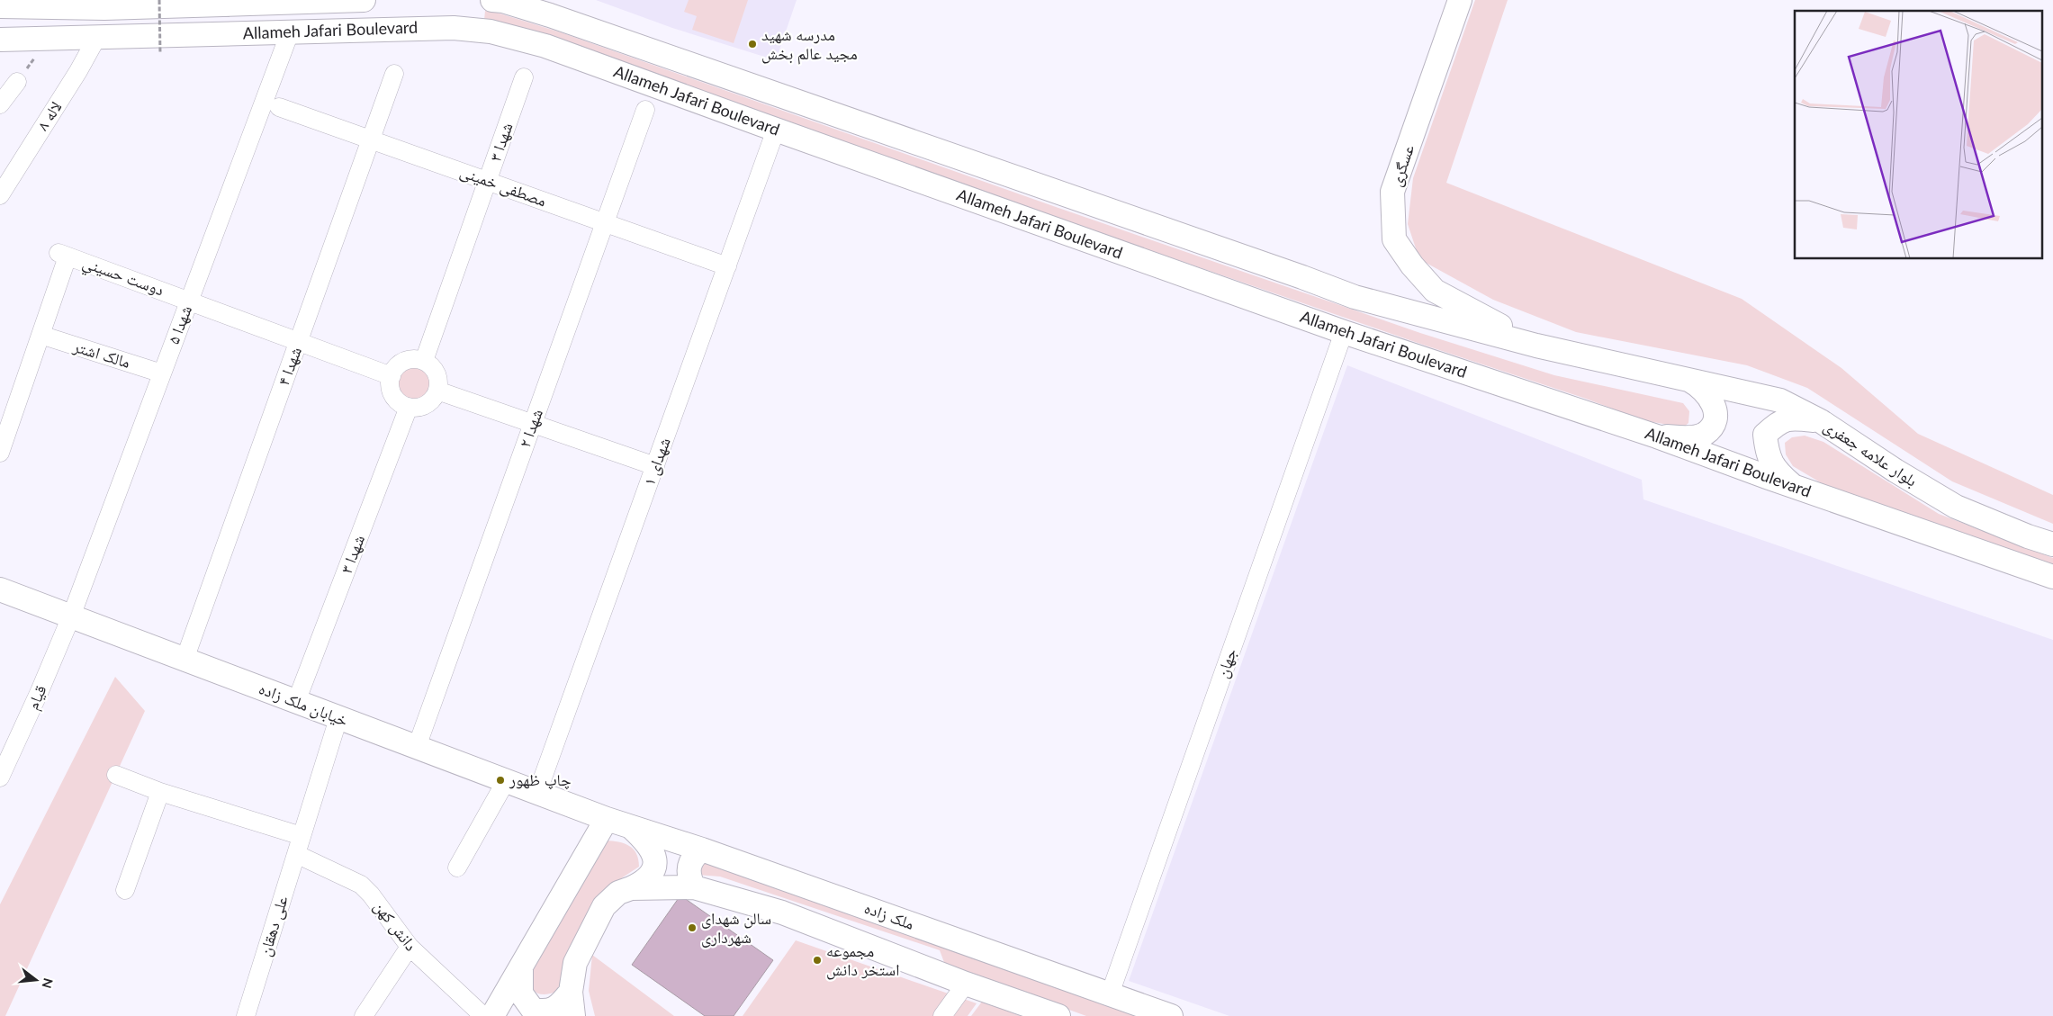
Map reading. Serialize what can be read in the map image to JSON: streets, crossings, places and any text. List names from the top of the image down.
{
  "streets": {
    "main road": [
      "Allameh Jafari Boulevard",
      "عسگری",
      "بلوار علامه جعفری",
      "خیابان ملک زاده",
      "ملک زاده"
    ],
    "street": [
      "لاله ۸",
      "شهدا ۳",
      "مصطفی خمینی",
      "دوست حسيني",
      "شهدا ۵",
      "مالک اشتر",
      "شهدا ۴",
      "شهدا ۲",
      "شهدای ۱",
      "جهان",
      "قیام",
      "علی دهقان",
      "دانش کهن"
    ]
  },
  "crossings": [
    ["Allameh Jafari Boulevard", "لاله ۸"],
    ["Allameh Jafari Boulevard", "عسگری"],
    ["Allameh Jafari Boulevard", "شهدا ۵"],
    ["Allameh Jafari Boulevard", "بلوار علامه جعفری"],
    ["Allameh Jafari Boulevard", "شهدای ۱"],
    ["Allameh Jafari Boulevard", "جهان"],
    ["شهدا ۳", "مصطفی خمینی"],
    ["شهدا ۳", "دوست حسيني"],
    ["شهدا ۳", "خیابان ملک زاده"],
    ["مصطفی خمینی", "شهدا ۴"],
    ["مصطفی خمینی", "شهدا ۲"],
    ["مصطفی خمینی", "شهدای ۱"],
    ["دوست حسيني", "شهدا ۵"],
    ["دوست حسيني", "مالک اشتر"],
    ["دوست حسيني", "شهدا ۴"],
    ["شهدا ۵", "مالک اشتر"],
    ["شهدا ۵", "قیام"],
    ["شهدا ۵", "خیابان ملک زاده"],
    ["شهدا ۴", "خیابان ملک زاده"],
    ["شهدا ۲", "خیابان ملک زاده"],
    ["شهدای ۱", "خیابان ملک زاده"],
    ["جهان", "ملک زاده"],
    ["قیام", "خیابان ملک زاده"],
    ["خیابان ملک زاده", "ملک زاده"],
    ["خیابان ملک زاده", "علی دهقان"],
    ["علی دهقان", "دانش کهن"]
  ],
  "places": [
    "مدرسه شهید مجید عالم بخش",
    "چاپ ظهور",
    "سالن شهدای شهرداری",
    "مجموعه استخر دانش"
  ],
  "north": "right"
}
